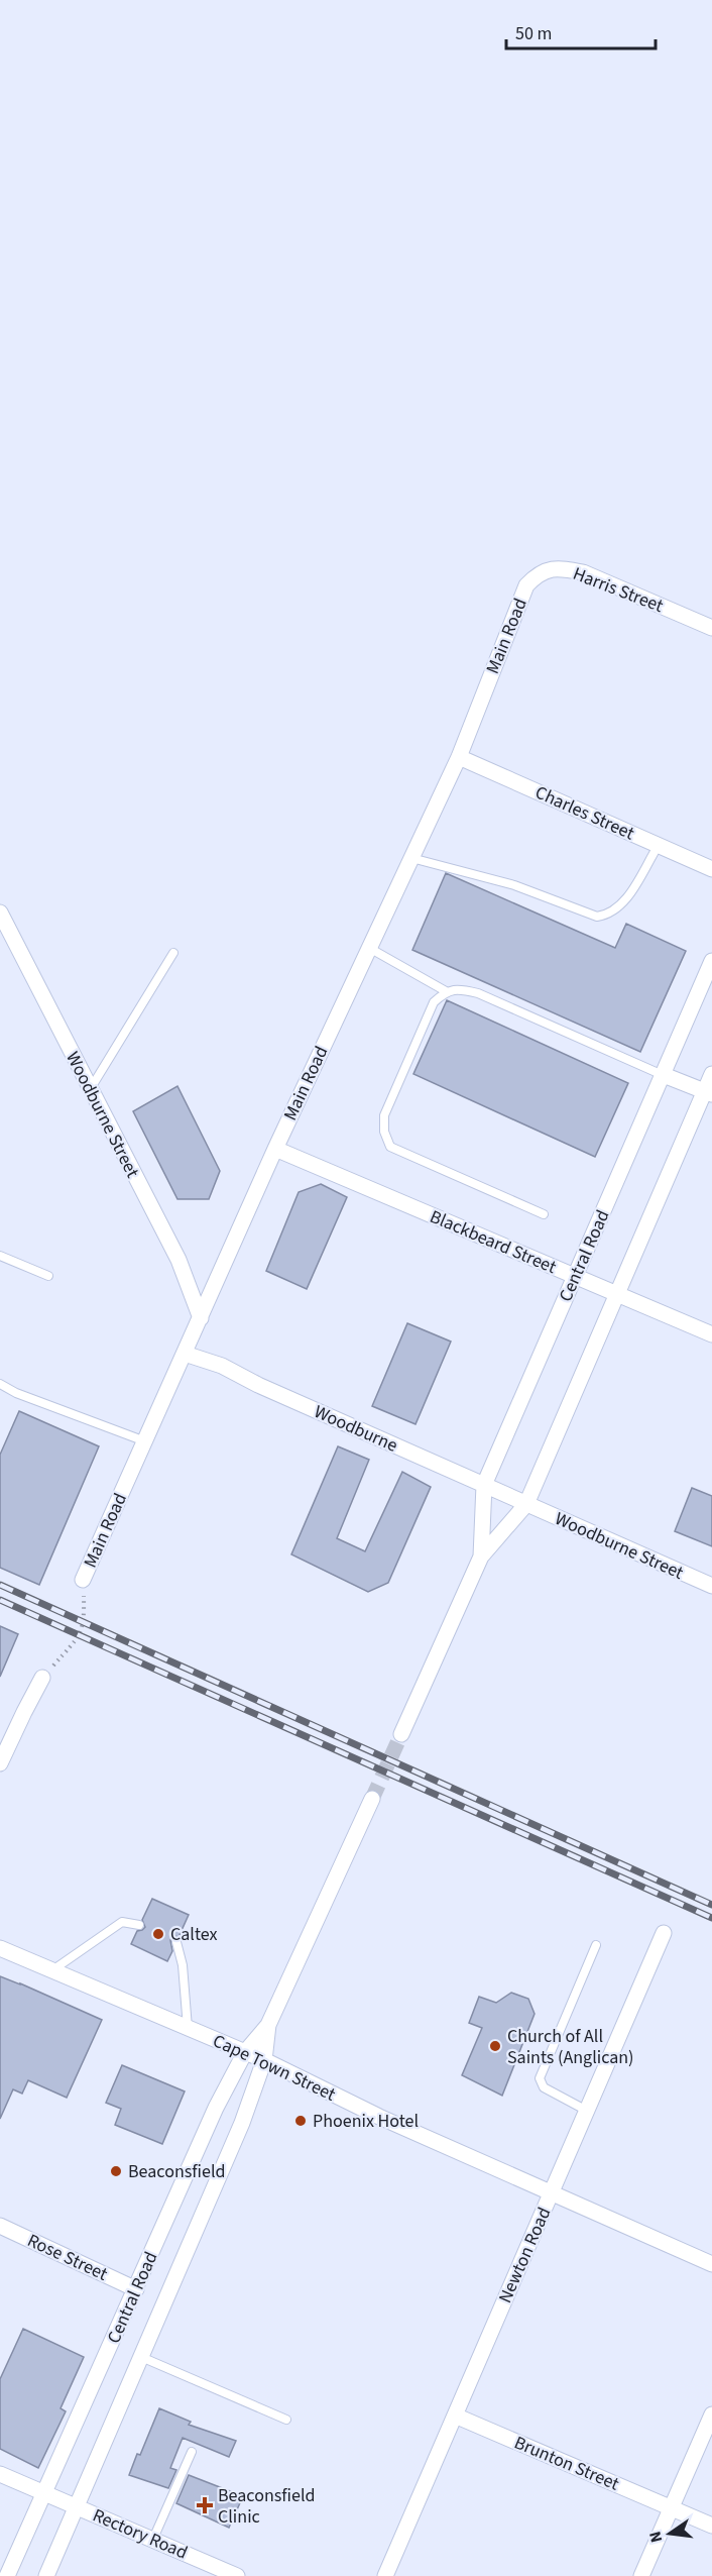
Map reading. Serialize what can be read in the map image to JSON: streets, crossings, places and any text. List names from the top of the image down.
{
  "streets": {
    "street": [
      "Harris Street",
      "Main Road",
      "Charles Street",
      "Woodburne Street",
      "Blackbeard Street",
      "Central Road",
      "Woodburne",
      "Cape Town Street",
      "Newton Road",
      "Rose Street",
      "Brunton Street",
      "Rectory Road"
    ]
  },
  "crossings": [
    ["Harris Street", "Main Road"],
    ["Main Road", "Charles Street"],
    ["Main Road", "Woodburne Street"],
    ["Main Road", "Blackbeard Street"],
    ["Main Road", "Woodburne"],
    ["Woodburne Street", "Central Road"],
    ["Woodburne Street", "Woodburne"],
    ["Blackbeard Street", "Central Road"],
    ["Central Road", "Woodburne"],
    ["Central Road", "Cape Town Street"],
    ["Central Road", "Rose Street"],
    ["Central Road", "Rectory Road"],
    ["Cape Town Street", "Newton Road"],
    ["Newton Road", "Brunton Street"]
  ],
  "places": {
    "other": [
      "Caltex",
      "Church of All Saints (Anglican)",
      "Phoenix Hotel",
      "Beaconsfield"
    ],
    "health": ["Beaconsfield Clinic"]
  },
  "scale_bar": "50 m",
  "north": "left"
}
